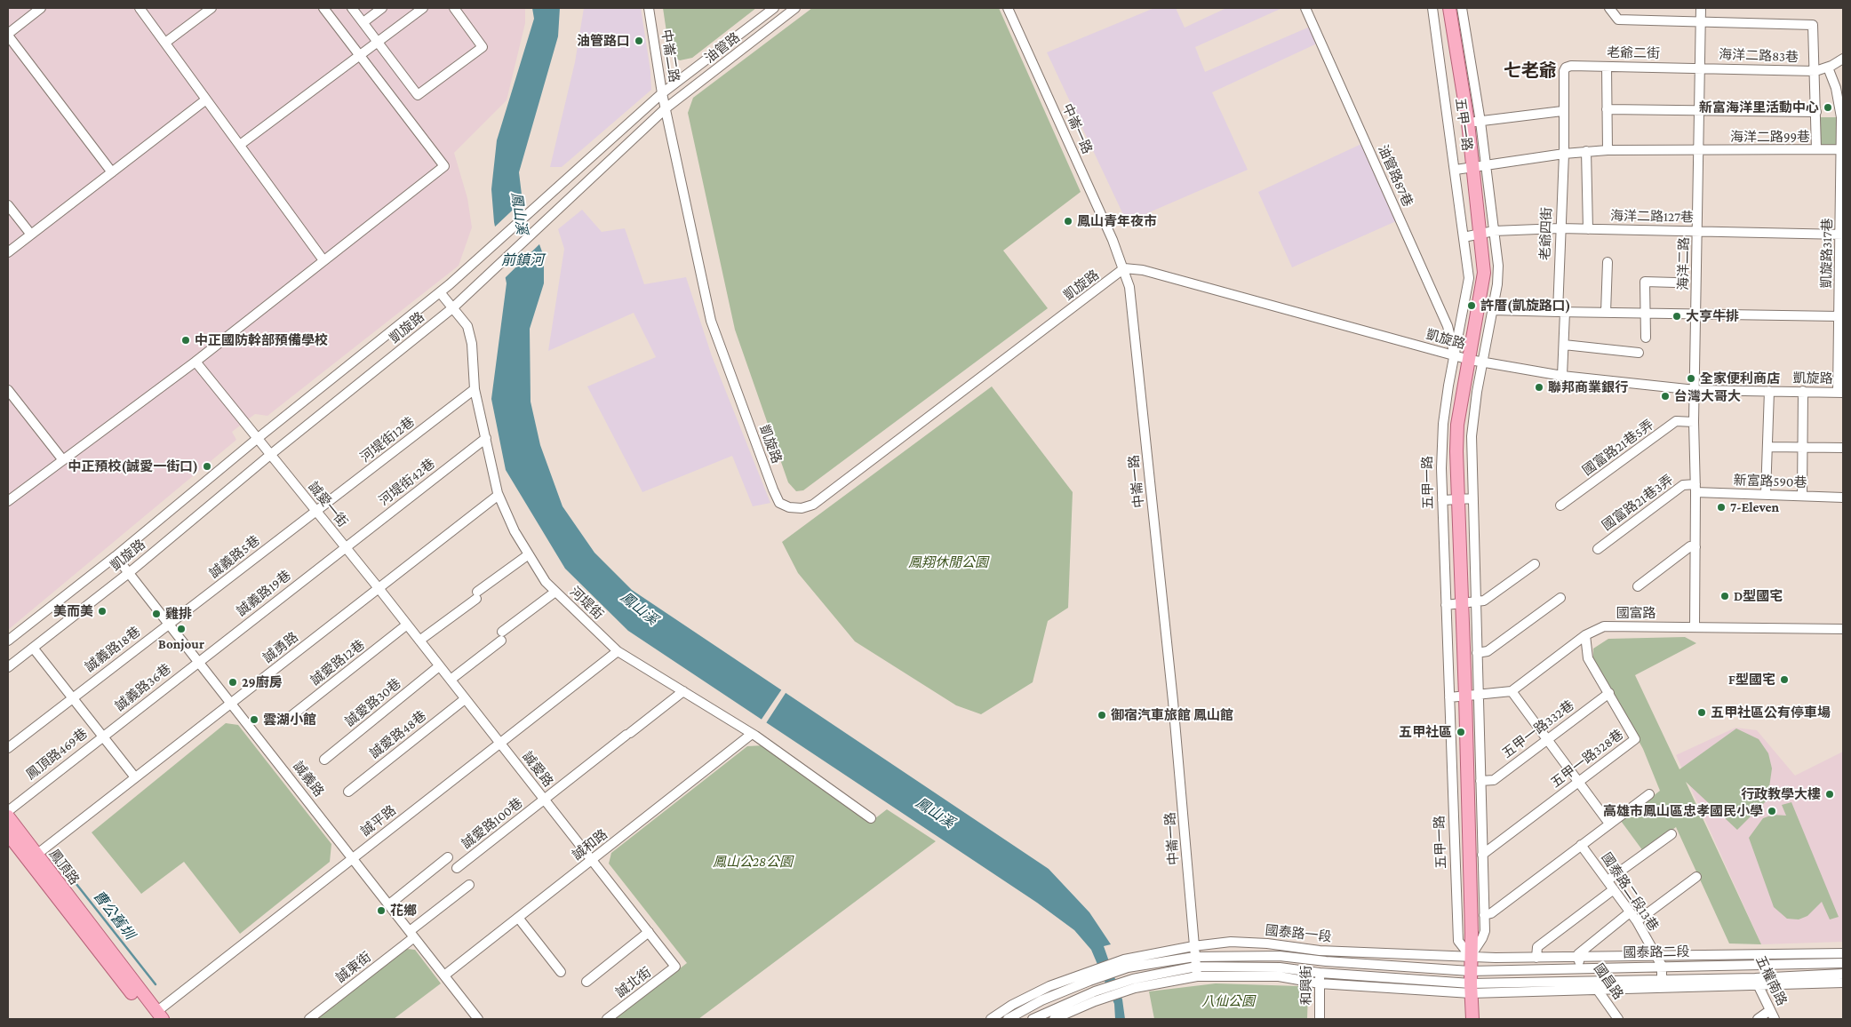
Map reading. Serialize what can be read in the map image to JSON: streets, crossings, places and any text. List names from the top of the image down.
{
  "streets": {
    "main road": ["五甲一路", "鳳頂路"],
    "street": [
      "油管路",
      "老爺二街",
      "中崙二路",
      "海洋二路83巷",
      "中崙一路",
      "海洋二路99巷",
      "油管路87巷",
      "海洋二路127巷",
      "老爺四街",
      "凱旋路317巷",
      "海洋二路",
      "凱旋路",
      "河堤街12巷",
      "國富路21巷5弄",
      "新富路590巷",
      "河堤街42巷",
      "國富路21巷3弄",
      "誠愛一街",
      "誠義路5巷",
      "誠義路19巷",
      "河堤街",
      "國富路",
      "誠勇路",
      "誠義路18巷",
      "誠愛路12巷",
      "誠義路36巷",
      "誠愛路30巷",
      "五甲一路332巷",
      "誠愛路48巷",
      "鳳頂路469巷",
      "五甲一路328巷",
      "誠愛路",
      "誠義路",
      "誠平路",
      "誠愛路100巷",
      "誠和路",
      "國泰路二段13巷",
      "國泰路一段",
      "國泰路二段",
      "誠東街",
      "五權南路",
      "國昌路",
      "誠北街",
      "和興街"
    ]
  },
  "crossings": [
    ["油管路", "中崙二路"],
    ["油管路", "凱旋路"],
    ["老爺二街", "海洋二路83巷"],
    ["老爺二街", "老爺四街"],
    ["老爺二街", "海洋二路"],
    ["中崙二路", "凱旋路"],
    ["海洋二路83巷", "凱旋路317巷"],
    ["海洋二路83巷", "海洋二路"],
    ["五甲一路", "油管路87巷"],
    ["五甲一路", "海洋二路127巷"],
    ["五甲一路", "凱旋路"],
    ["五甲一路", "五甲一路332巷"],
    ["五甲一路", "五甲一路328巷"],
    ["五甲一路", "國泰路一段"],
    ["五甲一路", "國泰路二段"],
    ["中崙一路", "凱旋路"],
    ["中崙一路", "國泰路一段"],
    ["海洋二路99巷", "凱旋路317巷"],
    ["海洋二路99巷", "海洋二路"],
    ["油管路87巷", "凱旋路"],
    ["海洋二路127巷", "老爺四街"],
    ["海洋二路127巷", "凱旋路317巷"],
    ["海洋二路127巷", "海洋二路"],
    ["老爺四街", "凱旋路"],
    ["凱旋路317巷", "凱旋路"],
    ["海洋二路", "凱旋路"],
    ["海洋二路", "國富路21巷5弄"],
    ["海洋二路", "新富路590巷"],
    ["海洋二路", "國富路21巷3弄"],
    ["海洋二路", "國富路"],
    ["凱旋路", "誠愛一街"],
    ["凱旋路", "河堤街"],
    ["凱旋路", "誠義路"],
    ["河堤街12巷", "誠愛一街"],
    ["河堤街12巷", "誠義路5巷"],
    ["河堤街12巷", "河堤街"],
    ["新富路590巷", "國富路21巷3弄"],
    ["河堤街42巷", "誠愛一街"],
    ["河堤街42巷", "誠義路19巷"],
    ["河堤街42巷", "河堤街"],
    ["誠愛一街", "誠義路5巷"],
    ["誠愛一街", "誠義路19巷"],
    ["誠愛一街", "誠勇路"],
    ["誠愛一街", "誠愛路"],
    ["誠義路5巷", "誠義路18巷"],
    ["誠義路5巷", "誠義路"],
    ["誠義路19巷", "誠義路36巷"],
    ["誠義路19巷", "誠義路"],
    ["河堤街", "誠勇路"],
    ["河堤街", "誠平路"],
    ["河堤街", "誠愛路100巷"],
    ["河堤街", "誠和路"],
    ["國富路", "五甲一路328巷"],
    ["誠勇路", "誠愛路"],
    ["誠勇路", "誠義路"],
    ["誠勇路", "鳳頂路"],
    ["誠義路18巷", "誠義路"],
    ["誠愛路12巷", "誠愛路"],
    ["誠義路36巷", "鳳頂路469巷"],
    ["誠義路36巷", "誠義路"],
    ["誠愛路30巷", "誠愛路"],
    ["五甲一路332巷", "五甲一路328巷"],
    ["誠愛路48巷", "誠愛路"],
    ["誠愛路", "誠平路"],
    ["誠愛路", "誠愛路100巷"],
    ["誠愛路", "誠和路"],
    ["誠愛路", "誠北街"],
    ["誠義路", "誠平路"],
    ["誠義路", "誠和路"],
    ["誠義路", "誠東街"],
    ["誠平路", "鳳頂路"],
    ["國泰路二段13巷", "國泰路二段"],
    ["國泰路一段", "國泰路二段"],
    ["國泰路一段", "和興街"],
    ["國泰路二段", "五權南路"],
    ["國泰路二段", "國昌路"]
  ],
  "districts": ["七老爺"],
  "water": ["鳳山溪", "前鎮河", "曹公舊圳"],
  "parks": ["鳳翔休閒公園", "鳳山公28公園", "八仙公園"],
  "places": [
    "油管路口",
    "新富海洋里活動中心",
    "鳳山青年夜市",
    "許厝(凱旋路口)",
    "大亨牛排",
    "中正國防幹部預備學校",
    "全家便利商店",
    "聯邦商業銀行",
    "台灣大哥大",
    "中正預校(誠愛一街口)",
    "7-Eleven",
    "D型國宅",
    "美而美",
    "雞排",
    "Bonjour",
    "F型國宅",
    "29廚房",
    "五甲社區公有停車場",
    "御宿汽車旅館 鳳山館",
    "雲湖小館",
    "五甲社區",
    "行政教學大樓",
    "高雄市鳳山區忠孝國民小學",
    "花鄉"
  ]
}
